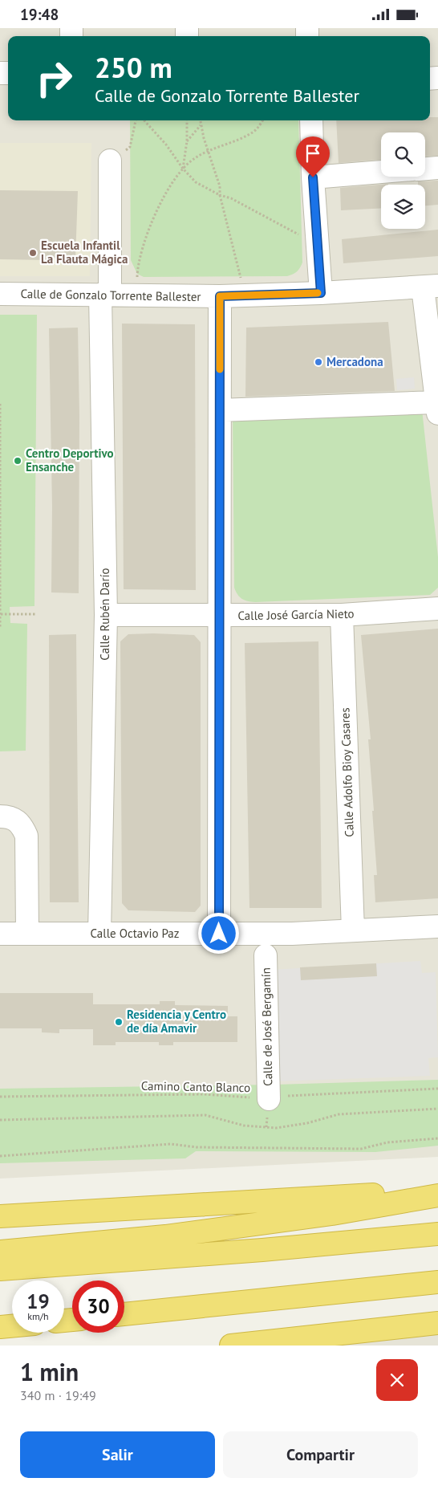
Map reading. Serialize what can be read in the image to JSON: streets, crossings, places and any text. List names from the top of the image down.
{
  "streets": {
    "street": [
      "Calle de Gonzalo Torrente Ballester",
      "Calle Rubén Darío",
      "Calle José García Nieto",
      "Calle Adolfo Bioy Casares",
      "Calle Octavio Paz",
      "Calle de José Bergamín"
    ],
    "path": ["Camino Canto Blanco"]
  },
  "crossings": [
    ["Calle de Gonzalo Torrente Ballester", "Calle Rubén Darío"],
    ["Calle Rubén Darío", "Calle José García Nieto"],
    ["Calle Rubén Darío", "Calle Octavio Paz"],
    ["Calle José García Nieto", "Calle Adolfo Bioy Casares"],
    ["Calle Adolfo Bioy Casares", "Calle Octavio Paz"],
    ["Calle de José Bergamín", "Camino Canto Blanco"]
  ],
  "places": [
    "Escuela Infantil La Flauta Mágica",
    "Mercadona",
    "Centro Deportivo Ensanche",
    "Residencia y Centro de día Amavir"
  ],
  "page": {
    "status": "19:48",
    "turn": ["250 m", "Calle de Gonzalo Torrente Ballester"],
    "speed": "19 km/h",
    "limit": "30",
    "heading": ["1 min", "340 m · 19:49"],
    "buttons": ["Salir", "Compartir"]
  }
}
